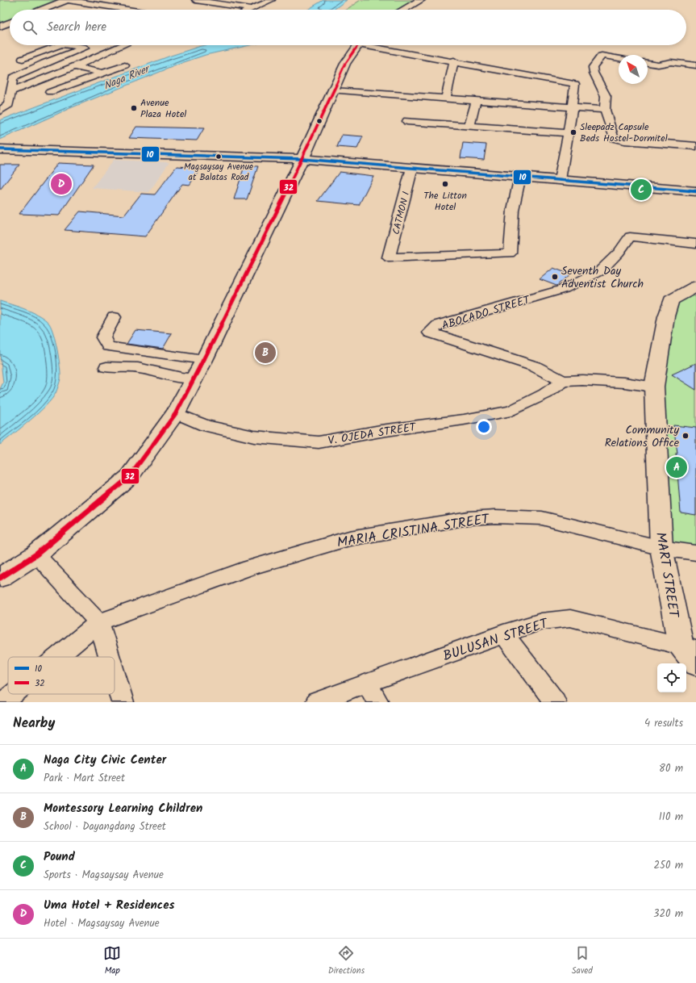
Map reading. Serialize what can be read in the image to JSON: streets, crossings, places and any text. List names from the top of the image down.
{
  "streets": {
    "main road": ["MART STREET"],
    "street": [
      "CATMON I",
      "ABOCADO STREET",
      "V. OJEDA STREET",
      "MARIA CRISTINA STREET",
      "BULUSAN STREET"
    ]
  },
  "crossings": [
    ["ABOCADO STREET", "V. OJEDA STREET"],
    ["ABOCADO STREET", "MART STREET"],
    ["MARIA CRISTINA STREET", "MART STREET"],
    ["MART STREET", "BULUSAN STREET"]
  ],
  "water": ["Naga River"],
  "places": [
    "Avenue Plaza Hotel",
    "Sleepadz Capsule Beds Hostel-Dormitel",
    "Magsaysay Avenue at Balatas Road",
    "The Litton Hotel",
    "Seventh Day Adventist Church",
    "Community Relations Office"
  ],
  "lines": ["transit line 32", "transit line 10"],
  "legend": ["10", "32"],
  "north": "top left",
  "page": {
    "search": "Search here",
    "pins": [
      "D",
      "C",
      "B",
      "A"
    ],
    "heading": ["Nearby", "4 results"],
    "list": [
      {
        "mark": "A",
        "name": "Naga City Civic Center",
        "note": "Park · Mart Street",
        "value": "80 m"
      },
      {
        "mark": "B",
        "name": "Montessory Learning Children",
        "note": "School · Dayangdang Street",
        "value": "110 m"
      },
      {
        "mark": "C",
        "name": "Pound",
        "note": "Sports · Magsaysay Avenue",
        "value": "250 m"
      },
      {
        "mark": "D",
        "name": "Uma Hotel + Residences",
        "note": "Hotel · Magsaysay Avenue",
        "value": "320 m"
      }
    ],
    "nav": ["Map", "Directions", "Saved"]
  }
}
